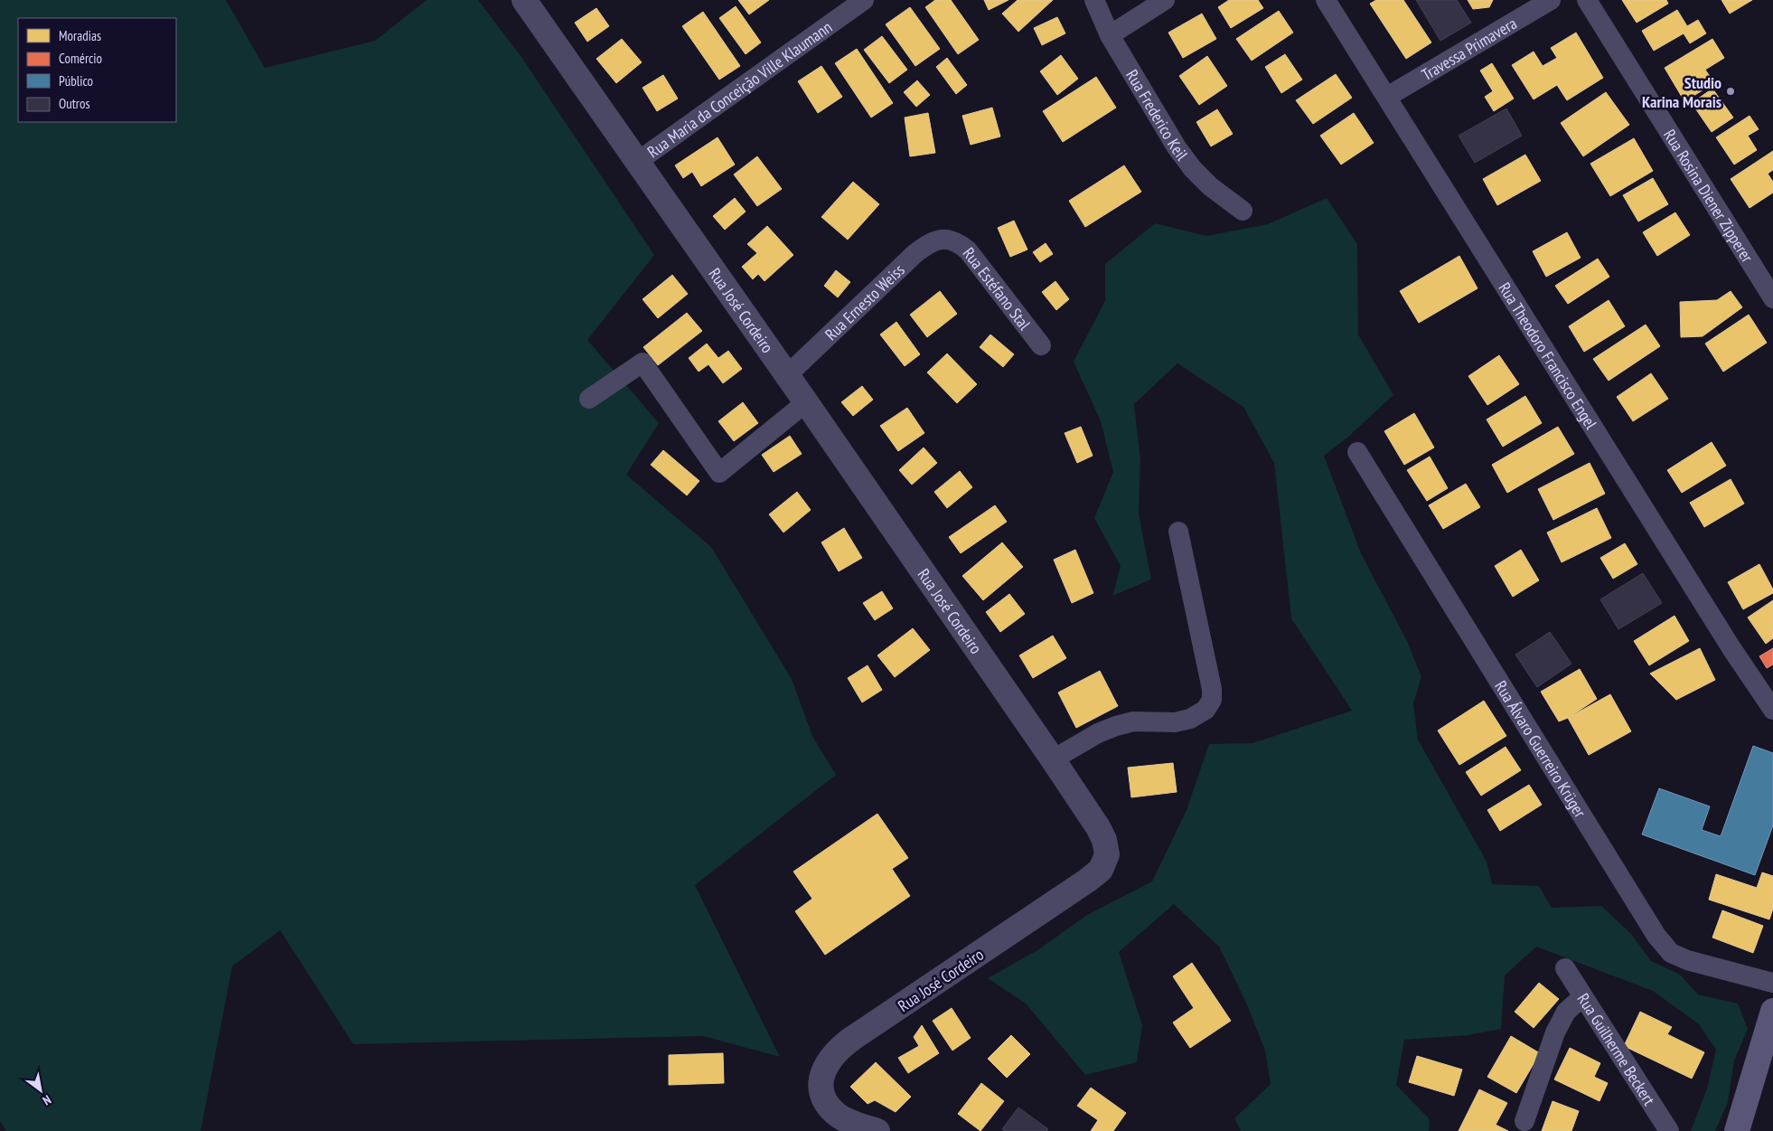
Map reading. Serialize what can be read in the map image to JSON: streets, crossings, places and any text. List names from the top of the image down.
{
  "streets": {
    "street": [
      "Travessa Primavera",
      "Rua Maria da Conceição Ville Klaumann",
      "Rua Frederico Keil",
      "Rua Rosina Diener Zipperer",
      "Rua Estéfano Stal",
      "Rua Ernesto Weiss",
      "Rua José Cordeiro",
      "Rua Theodoro Francisco Engel",
      "Rua Álvaro Guerreiro Krüger",
      "Rua Guilherme Beckert"
    ]
  },
  "crossings": [
    ["Travessa Primavera", "Rua Theodoro Francisco Engel"],
    ["Rua Maria da Conceição Ville Klaumann", "Rua José Cordeiro"],
    ["Rua Estéfano Stal", "Rua Ernesto Weiss"],
    ["Rua Ernesto Weiss", "Rua José Cordeiro"]
  ],
  "places": ["Studio Karina Morais"],
  "legend": [
    "Moradias",
    "Comércio",
    "Público",
    "Outros"
  ],
  "north": "bottom right"
}
